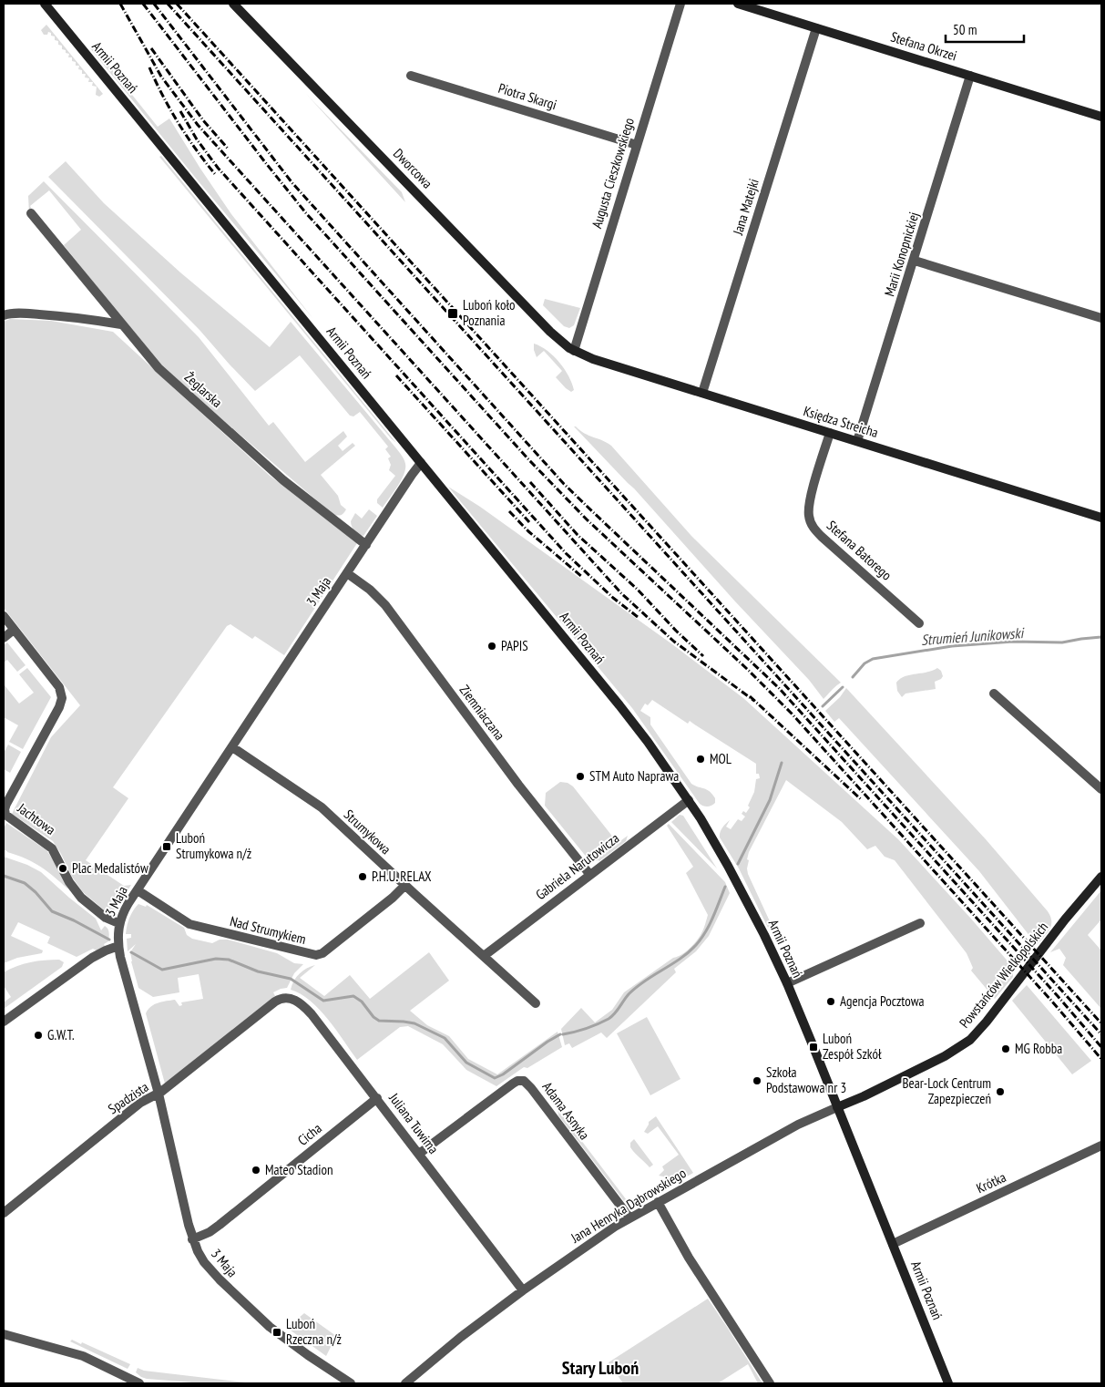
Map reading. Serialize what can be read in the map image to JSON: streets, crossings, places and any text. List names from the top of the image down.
{
  "streets": {
    "street": [
      "Stefana Okrzei",
      "Armii Poznań",
      "Piotra Skargi",
      "Dworcowa",
      "Augusta Cieszkowskiego",
      "Jana Matejki",
      "Marii Konopnickiej",
      "Żeglarska",
      "Księdza Streicha",
      "Stefana Batorego",
      "3 Maja",
      "Ziemniaczana",
      "Jachtowa",
      "Strumykowa",
      "Gabriela Narutowicza",
      "Nad Strumykiem",
      "Powstańców Wielkopolskich",
      "Spadzista",
      "Adama Asnyka",
      "Juliana Tuwima",
      "Cicha",
      "Krótka",
      "Jana Henryka Dąbrowskiego"
    ]
  },
  "crossings": [
    ["Stefana Okrzei", "Jana Matejki"],
    ["Stefana Okrzei", "Marii Konopnickiej"],
    ["Armii Poznań", "3 Maja"],
    ["Armii Poznań", "Gabriela Narutowicza"],
    ["Armii Poznań", "Powstańców Wielkopolskich"],
    ["Armii Poznań", "Krótka"],
    ["Armii Poznań", "Jana Henryka Dąbrowskiego"],
    ["Piotra Skargi", "Augusta Cieszkowskiego"],
    ["Dworcowa", "Augusta Cieszkowskiego"],
    ["Dworcowa", "Księdza Streicha"],
    ["Augusta Cieszkowskiego", "Księdza Streicha"],
    ["Jana Matejki", "Księdza Streicha"],
    ["Marii Konopnickiej", "Księdza Streicha"],
    ["Żeglarska", "3 Maja"],
    ["Księdza Streicha", "Stefana Batorego"],
    ["3 Maja", "Ziemniaczana"],
    ["3 Maja", "Jachtowa"],
    ["3 Maja", "Strumykowa"],
    ["3 Maja", "Nad Strumykiem"],
    ["3 Maja", "Spadzista"],
    ["3 Maja", "Cicha"],
    ["Ziemniaczana", "Gabriela Narutowicza"],
    ["Strumykowa", "Gabriela Narutowicza"],
    ["Strumykowa", "Nad Strumykiem"],
    ["Powstańców Wielkopolskich", "Jana Henryka Dąbrowskiego"],
    ["Spadzista", "Juliana Tuwima"],
    ["Adama Asnyka", "Juliana Tuwima"],
    ["Adama Asnyka", "Jana Henryka Dąbrowskiego"],
    ["Juliana Tuwima", "Cicha"],
    ["Juliana Tuwima", "Jana Henryka Dąbrowskiego"]
  ],
  "districts": ["Stary Luboń"],
  "water": ["Strumień Junikowski"],
  "places": {
    "transit": [
      "Luboń koło Poznania",
      "Luboń Strumykowa n/ż",
      "Luboń Zespół Szkół",
      "Luboń Rzeczna n/ż"
    ],
    "other": [
      "PAPIS",
      "MOL",
      "STM Auto Naprawa",
      "Plac Medalistów",
      "P.H.U. RELAX",
      "Agencja Pocztowa",
      "G.W.T.",
      "MG Robba",
      "Szkoła Podstawowa nr 3",
      "Bear-Lock Centrum Zapezpieczeń",
      "Mateo Stadion"
    ]
  },
  "scale_bar": "50 m"
}
